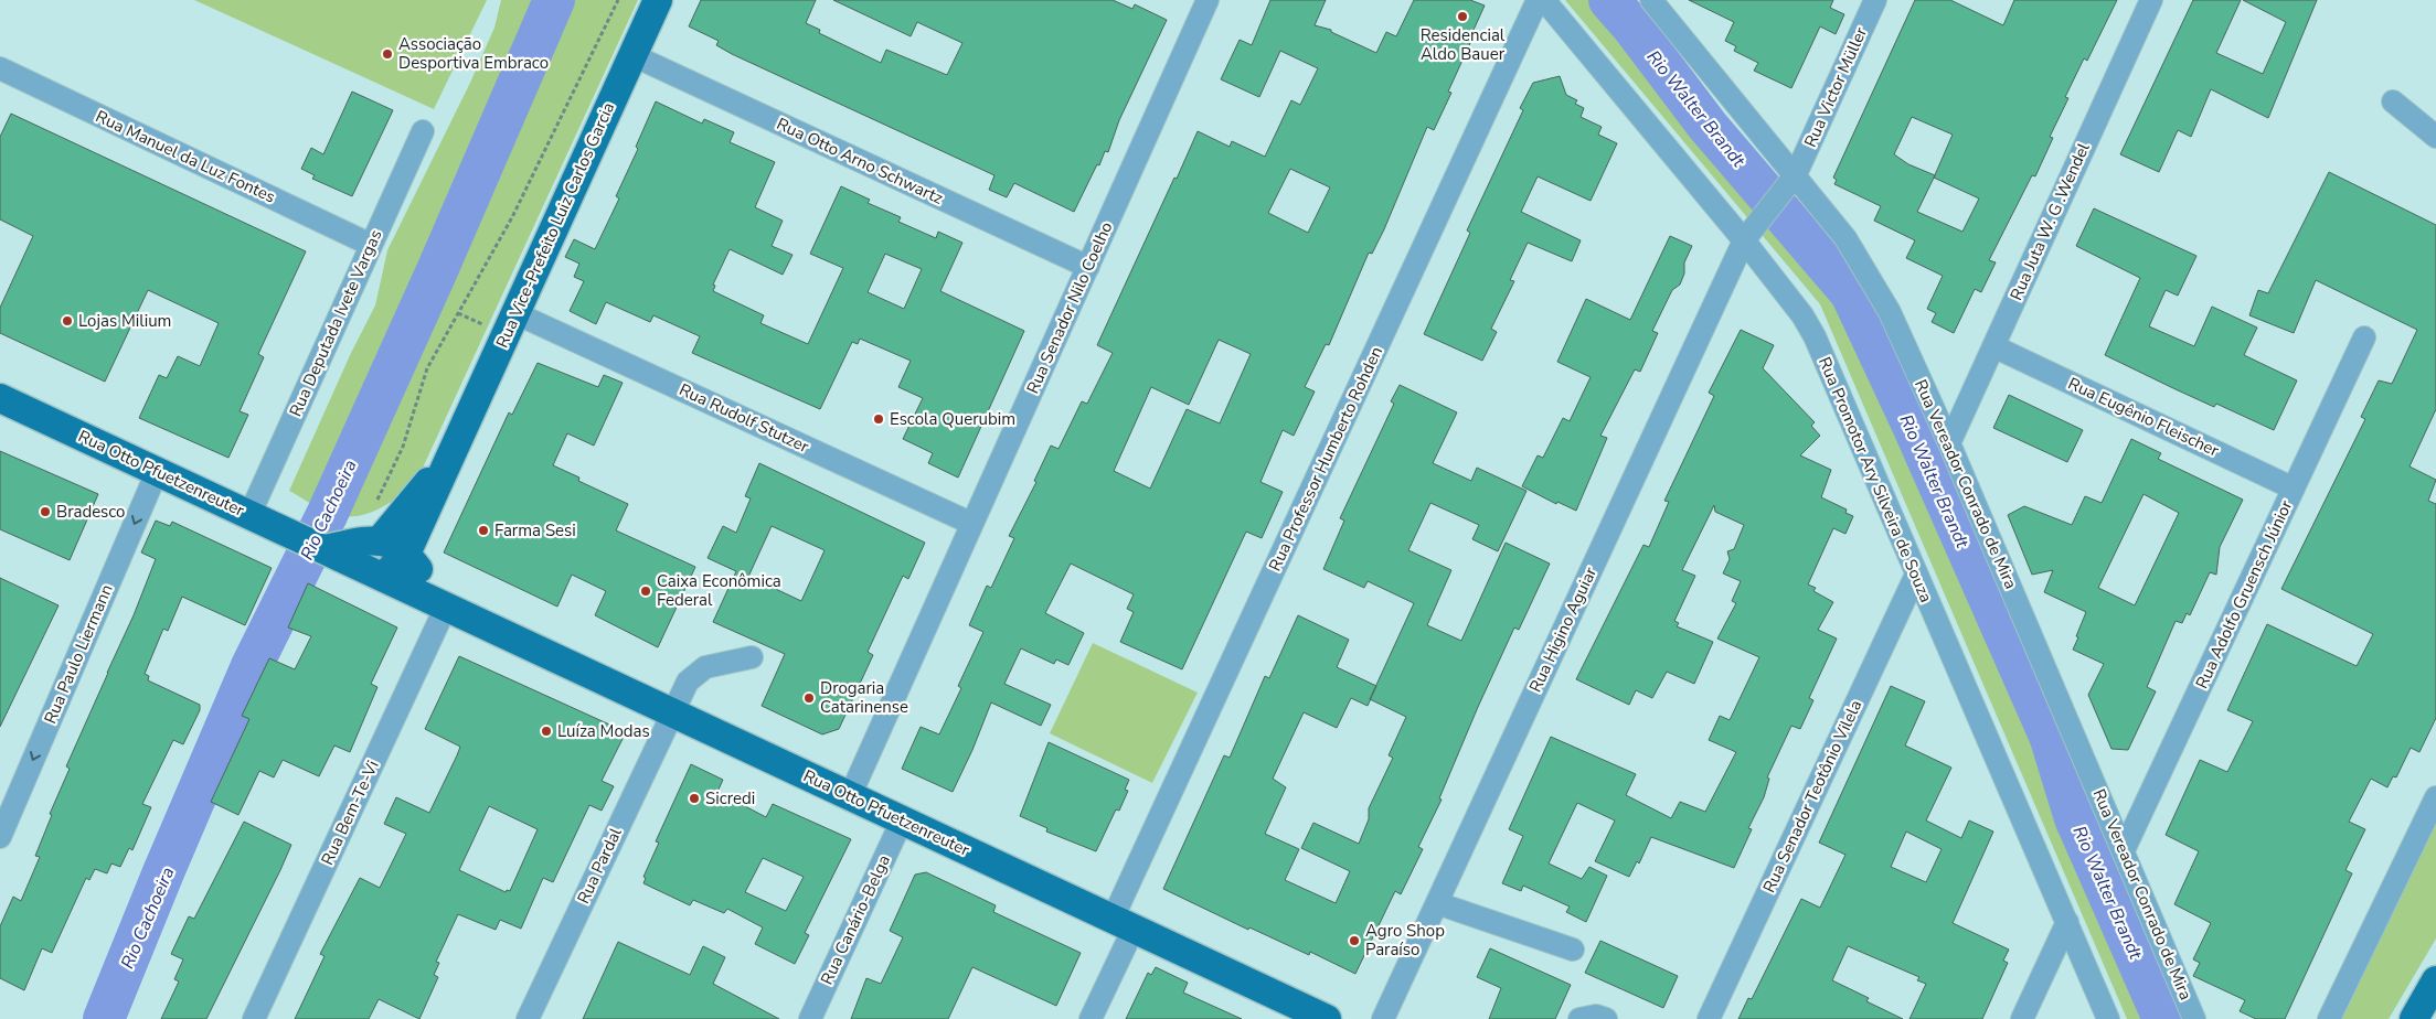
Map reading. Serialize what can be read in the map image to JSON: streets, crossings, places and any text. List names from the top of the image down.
{
  "streets": {
    "main road": ["Rua Vice-Prefeito Luiz Carlos Garcia", "Rua Otto Pfuetzenreuter"],
    "street": [
      "Rua Victor Müller",
      "Rua Manuel da Luz Fontes",
      "Rua Otto Arno Schwartz",
      "Rua Juta W. G .Wendel",
      "Rua Senador Nilo Coelho",
      "Rua Deputada Ivete Vargas",
      "Rua Eugênio Fleischer",
      "Rua Rudolf Stutzer",
      "Rua Professor Humberto Rohden",
      "Rua Promotor Ary Silveira de Souza",
      "Rua Vereador Conrado de Mira",
      "Rua Adolfo Gruensch Júnior",
      "Rua Higino Aguiar",
      "Rua Paulo Liermann",
      "Rua Senador Teotônio Vilela",
      "Rua Bem-Te-Vi",
      "Rua Pardal",
      "Rua Canário-Belga"
    ]
  },
  "crossings": [
    ["Rua Victor Müller", "Rua Promotor Ary Silveira de Souza"],
    ["Rua Victor Müller", "Rua Vereador Conrado de Mira"],
    ["Rua Victor Müller", "Rua Higino Aguiar"],
    ["Rua Manuel da Luz Fontes", "Rua Deputada Ivete Vargas"],
    ["Rua Otto Arno Schwartz", "Rua Vice-Prefeito Luiz Carlos Garcia"],
    ["Rua Otto Arno Schwartz", "Rua Senador Nilo Coelho"],
    ["Rua Juta W. G .Wendel", "Rua Eugênio Fleischer"],
    ["Rua Juta W. G .Wendel", "Rua Vereador Conrado de Mira"],
    ["Rua Vice-Prefeito Luiz Carlos Garcia", "Rua Rudolf Stutzer"],
    ["Rua Vice-Prefeito Luiz Carlos Garcia", "Rua Otto Pfuetzenreuter"],
    ["Rua Senador Nilo Coelho", "Rua Rudolf Stutzer"],
    ["Rua Senador Nilo Coelho", "Rua Otto Pfuetzenreuter"],
    ["Rua Deputada Ivete Vargas", "Rua Otto Pfuetzenreuter"],
    ["Rua Eugênio Fleischer", "Rua Adolfo Gruensch Júnior"],
    ["Rua Professor Humberto Rohden", "Rua Otto Pfuetzenreuter"],
    ["Rua Otto Pfuetzenreuter", "Rua Paulo Liermann"],
    ["Rua Otto Pfuetzenreuter", "Rua Bem-Te-Vi"],
    ["Rua Otto Pfuetzenreuter", "Rua Pardal"],
    ["Rua Otto Pfuetzenreuter", "Rua Canário-Belga"],
    ["Rua Promotor Ary Silveira de Souza", "Rua Higino Aguiar"],
    ["Rua Promotor Ary Silveira de Souza", "Rua Senador Teotônio Vilela"],
    ["Rua Vereador Conrado de Mira", "Rua Adolfo Gruensch Júnior"]
  ],
  "one_way": ["Rua Paulo Liermann"],
  "water": ["Rio Walter Brandt", "Rio Cachoeira"],
  "places": [
    "Residencial Aldo Bauer",
    "Associação Desportiva Embraco",
    "Lojas Milium",
    "Escola Querubim",
    "Bradesco",
    "Farma Sesi",
    "Caixa Econômica Federal",
    "Drogaria Catarinense",
    "Luíza Modas",
    "Sicredi",
    "Agro Shop Paraíso"
  ]
}
